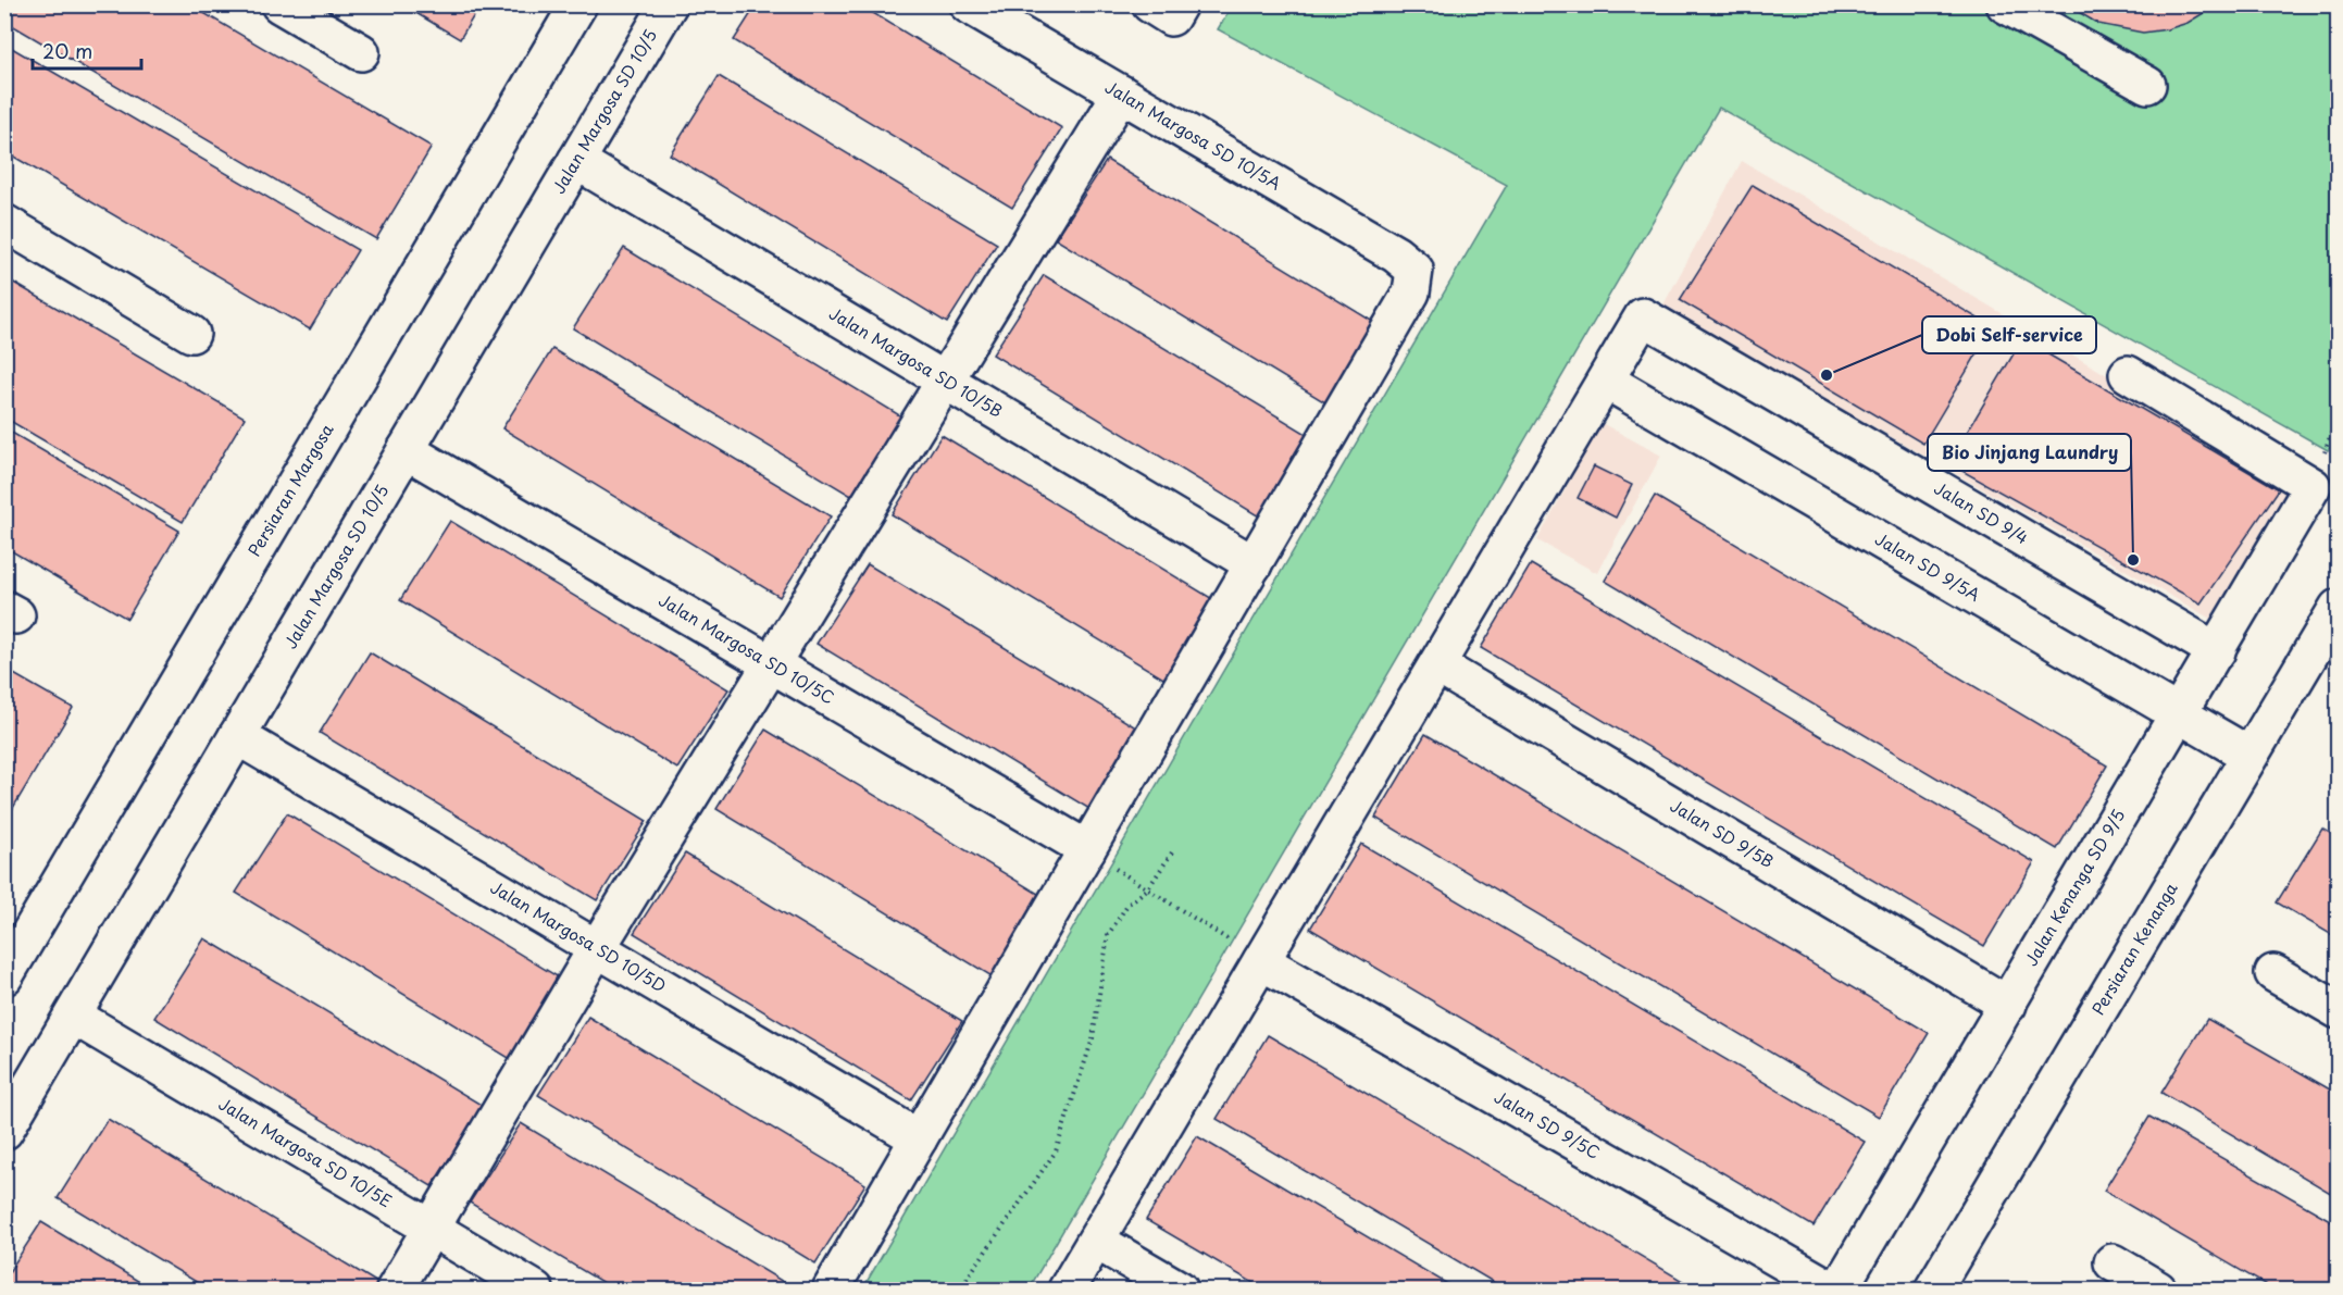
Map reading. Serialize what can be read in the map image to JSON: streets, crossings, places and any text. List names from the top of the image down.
{
  "streets": {
    "street": [
      "Jalan Margosa SD 10/5",
      "Jalan Margosa SD 10/5A",
      "Jalan Margosa SD 10/5B",
      "Persiaran Margosa",
      "Jalan SD 9/4",
      "Jalan SD 9/5A",
      "Jalan Margosa SD 10/5C",
      "Jalan SD 9/5B",
      "Jalan Kenanga SD 9/5",
      "Jalan Margosa SD 10/5D",
      "Persiaran Kenanga",
      "Jalan SD 9/5C",
      "Jalan Margosa SD 10/5E"
    ]
  },
  "crossings": [
    ["Jalan Margosa SD 10/5", "Jalan Margosa SD 10/5B"],
    ["Jalan Margosa SD 10/5", "Jalan Margosa SD 10/5C"],
    ["Jalan Margosa SD 10/5", "Jalan Margosa SD 10/5D"],
    ["Jalan Margosa SD 10/5", "Jalan Margosa SD 10/5E"],
    ["Jalan Margosa SD 10/5A", "Jalan Margosa SD 10/5B"],
    ["Jalan SD 9/4", "Jalan SD 9/5A"],
    ["Jalan SD 9/4", "Jalan Kenanga SD 9/5"],
    ["Jalan SD 9/5A", "Jalan Kenanga SD 9/5"],
    ["Jalan SD 9/5A", "Persiaran Kenanga"],
    ["Jalan SD 9/5B", "Jalan Kenanga SD 9/5"]
  ],
  "places": ["Dobi Self-service", "Bio Jinjang Laundry"],
  "scale_bar": "20 m"
}
